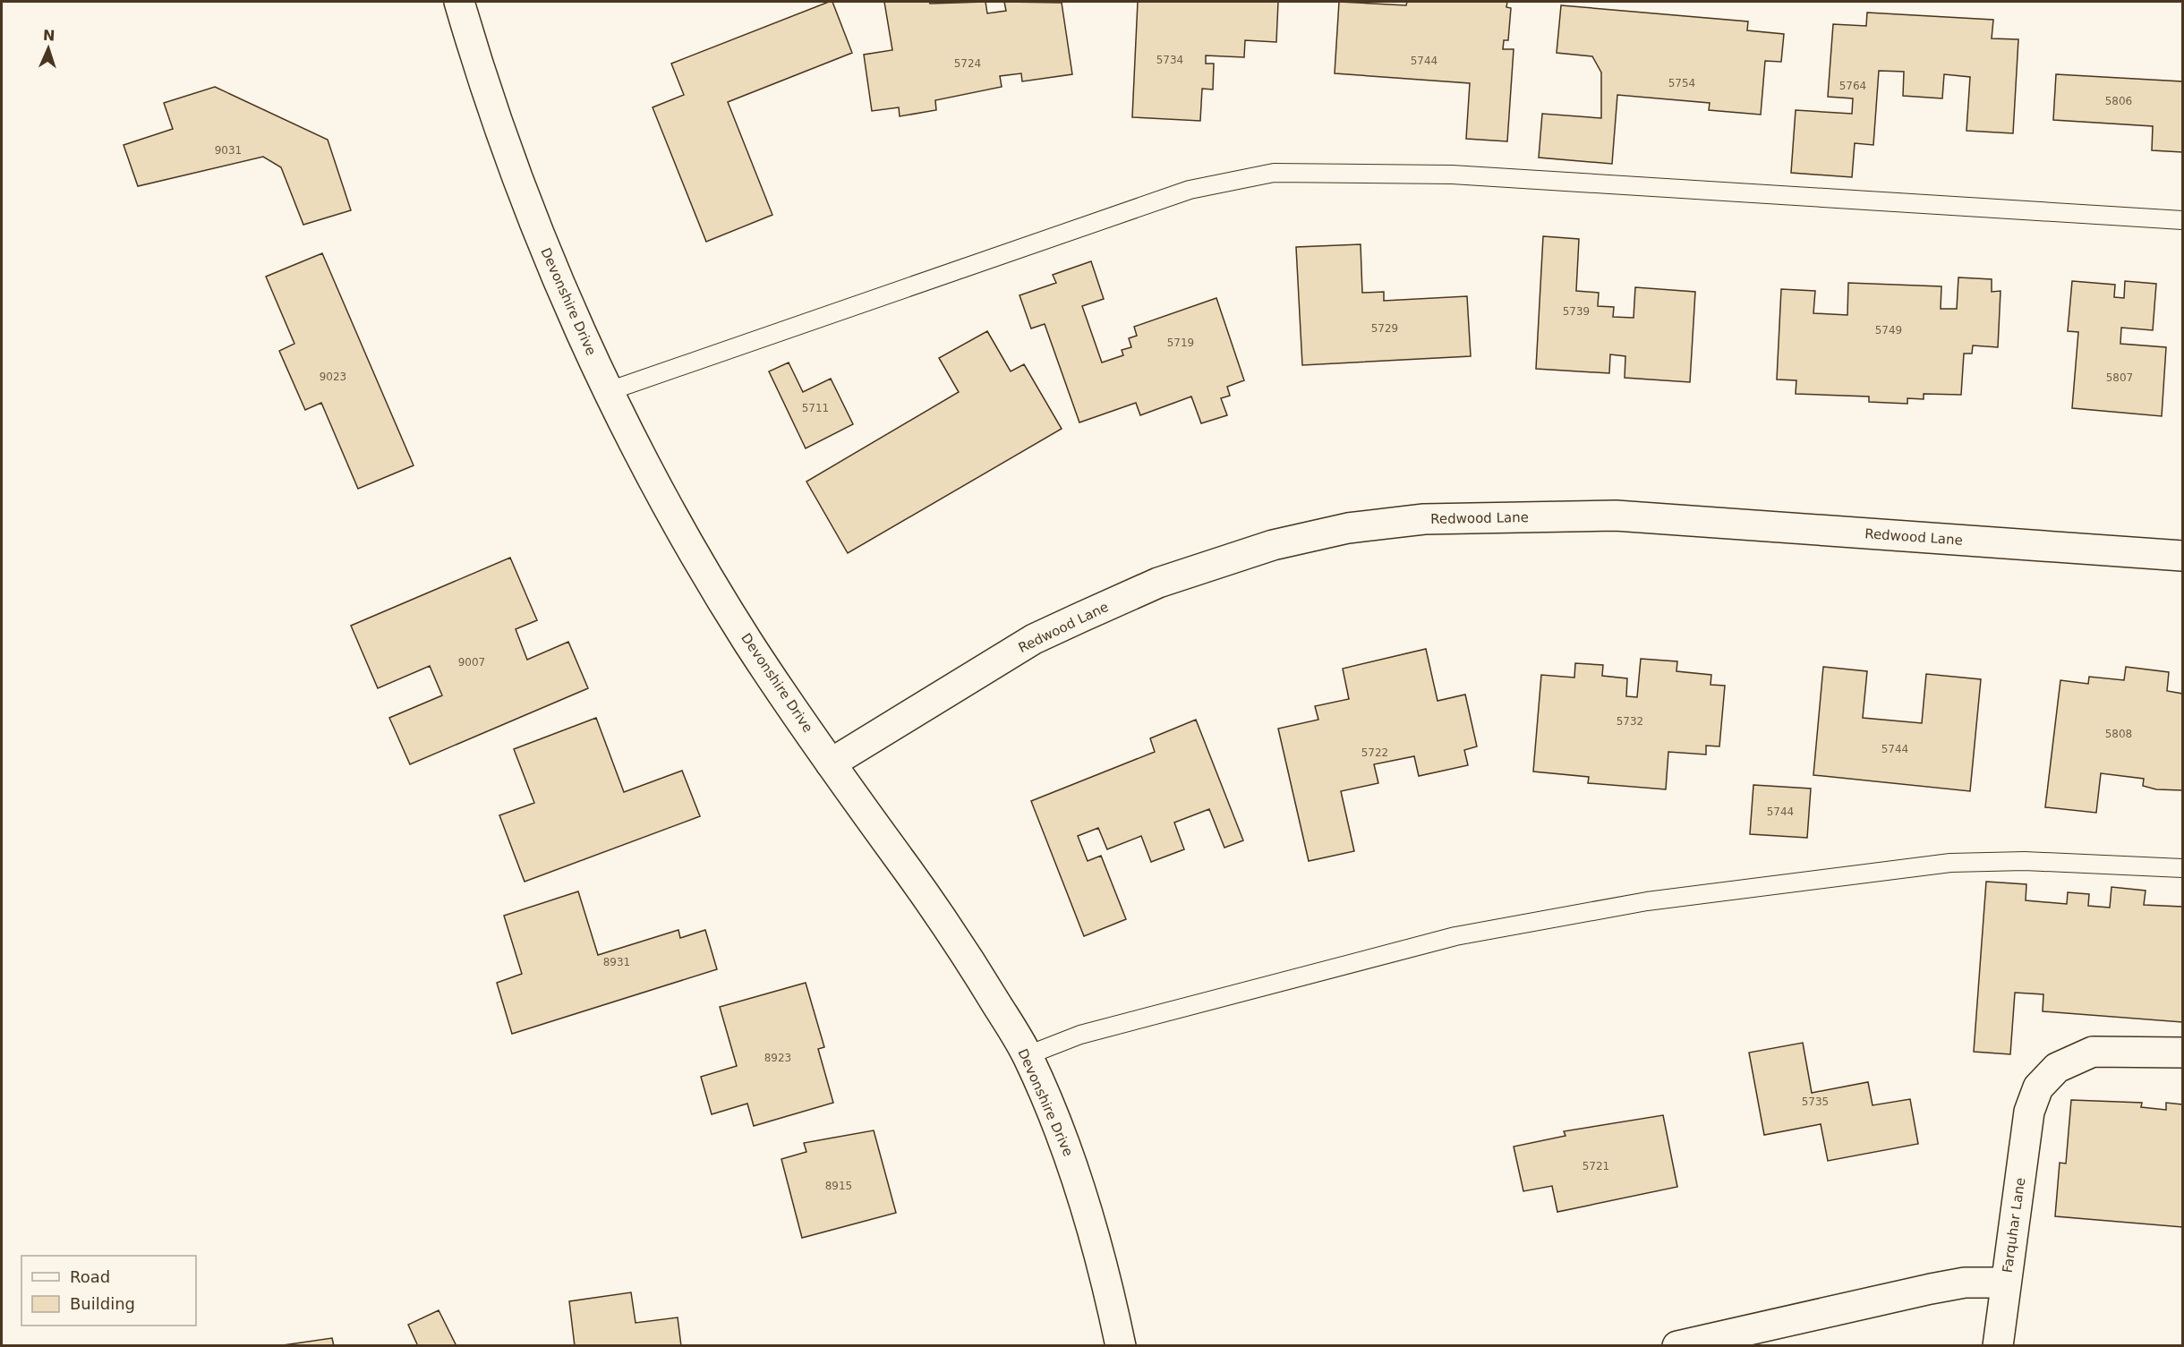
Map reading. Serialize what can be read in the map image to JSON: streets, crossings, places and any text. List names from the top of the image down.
{
  "streets": {
    "street": ["Devonshire Drive", "Redwood Lane", "Farquhar Lane"]
  },
  "crossings": [
    ["Devonshire Drive", "Redwood Lane"]
  ],
  "house_numbers": [
    "5734",
    "5744",
    "5724",
    "5754",
    "5764",
    "5806",
    "9031",
    "5739",
    "5729",
    "5749",
    "5719",
    "9023",
    "5807",
    "5711",
    "9007",
    "5732",
    "5808",
    "5744",
    "5722",
    "5744",
    "8931",
    "8923",
    "5735",
    "5721",
    "8915"
  ],
  "legend": ["Road", "Building"],
  "north": "top"
}
